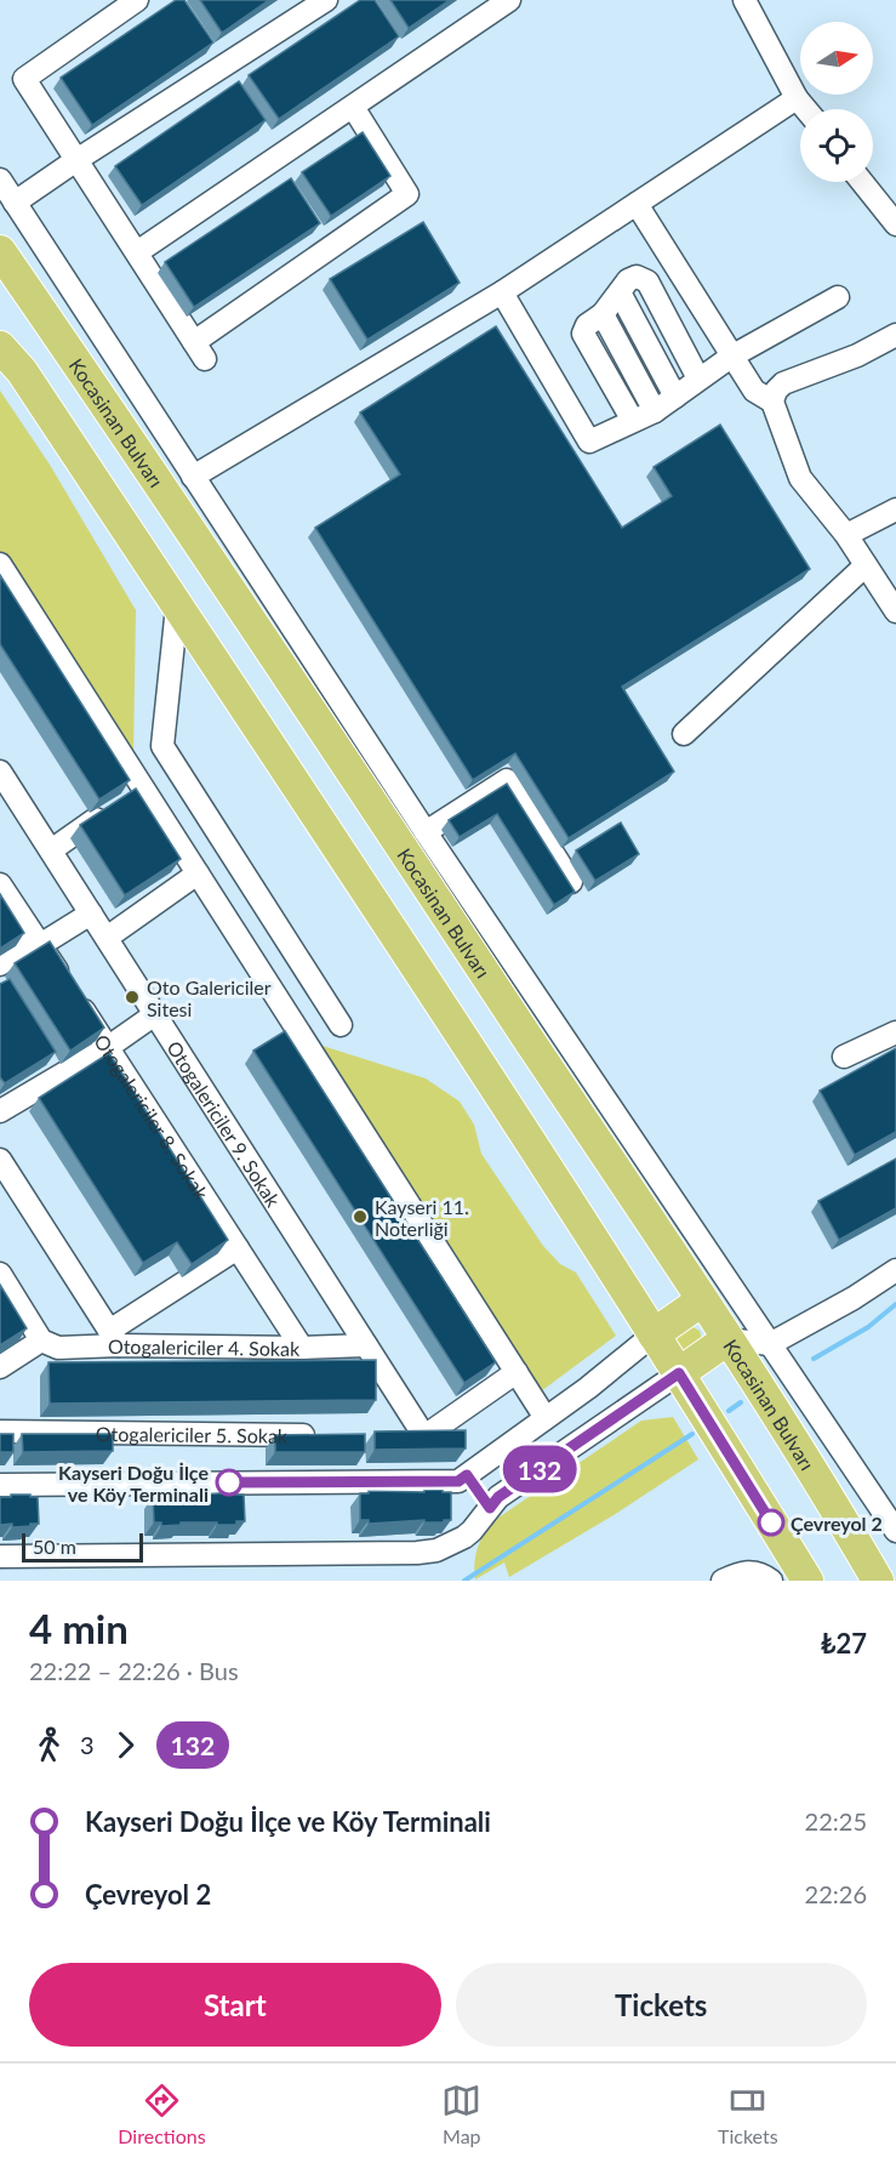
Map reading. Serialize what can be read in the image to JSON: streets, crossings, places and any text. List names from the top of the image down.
{
  "streets": {
    "highway": ["Kocasinan Bulvarı"],
    "street": [
      "Otogalericiler 8. Sokak",
      "Otogalericiler 9. Sokak",
      "Otogalericiler 4. Sokak",
      "Otogalericiler 5. Sokak"
    ]
  },
  "crossings": [
    ["Otogalericiler 8. Sokak", "Otogalericiler 4. Sokak"],
    ["Otogalericiler 9. Sokak", "Otogalericiler 4. Sokak"]
  ],
  "places": [
    "Oto Galericiler Sitesi",
    "Kayseri 11. Noterliği",
    "Kayseri Doğu İlçe ve Köy Terminali",
    "Çevreyol 2"
  ],
  "lines": ["bus line 132"],
  "scale_bar": "50 m",
  "north": "right",
  "page": {
    "on_map": "132",
    "scale": "50 m",
    "heading": ["4 min", "22:22 – 22:26 · Bus", "₺27"],
    "legs": ["3", "132"],
    "list": [
      {
        "name": "Kayseri Doğu İlçe ve Köy Terminali",
        "value": "22:25"
      },
      {
        "name": "Çevreyol 2",
        "value": "22:26"
      }
    ],
    "buttons": ["Start", "Tickets"],
    "tabs": ["Directions", "Map", "Tickets"]
  }
}
